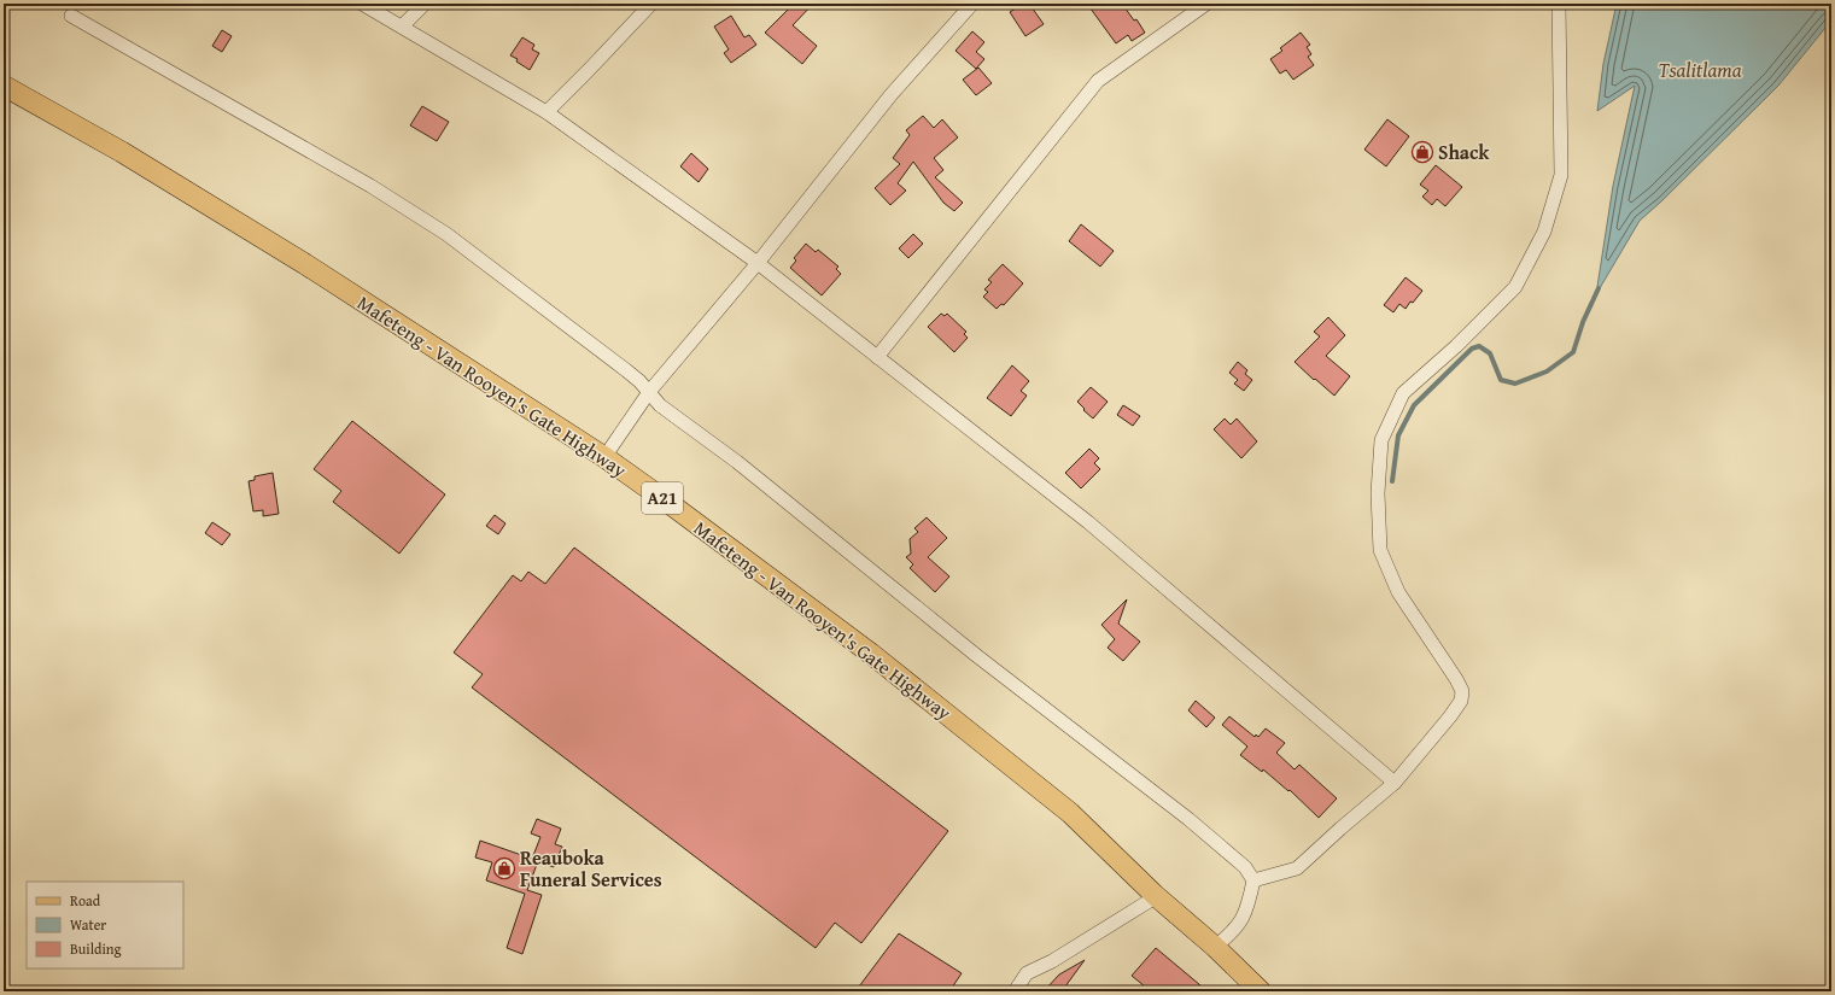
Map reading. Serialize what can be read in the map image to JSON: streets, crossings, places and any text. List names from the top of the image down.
{
  "streets": {
    "main road": ["Mafeteng - Van Rooyen's Gate Highway", "A21"]
  },
  "water": ["Tsalitlama"],
  "places": {
    "shop": ["Shack", "Reauboka Funeral Services"]
  },
  "legend": ["Road", "Water", "Building"]
}
